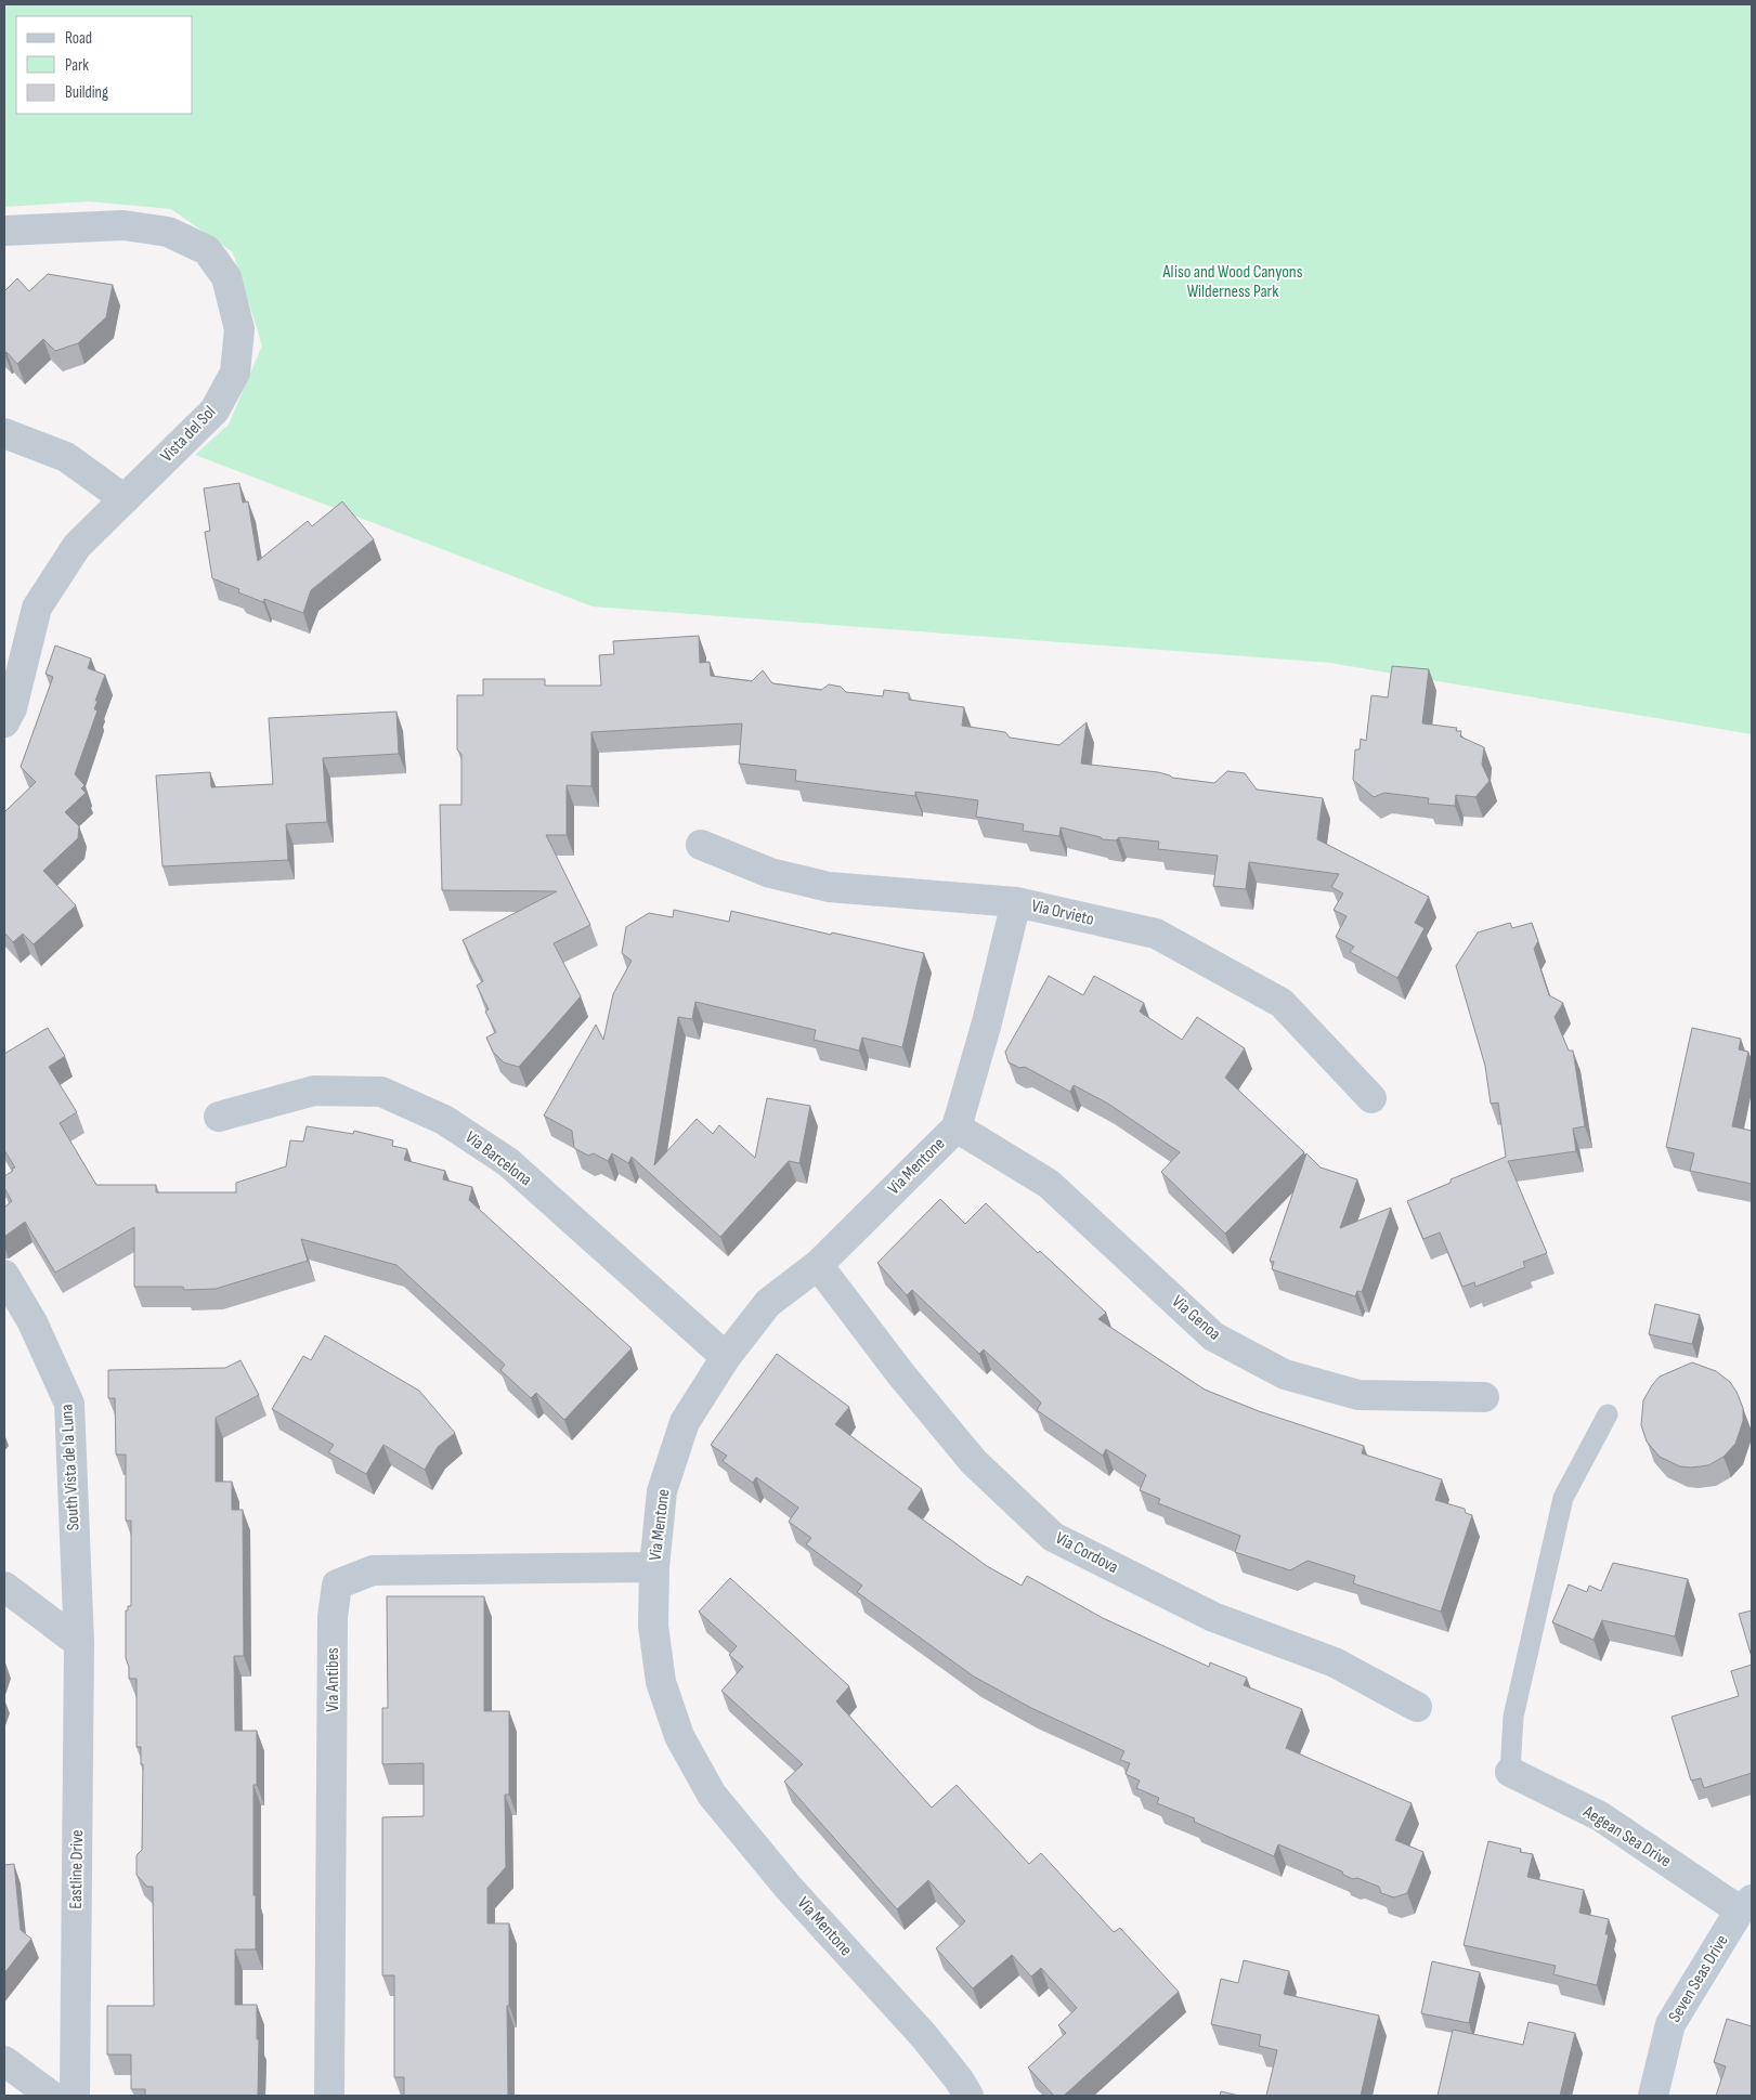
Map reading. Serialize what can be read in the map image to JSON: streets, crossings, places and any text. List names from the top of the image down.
{
  "streets": {
    "street": [
      "Vista del Sol",
      "Via Orvieto",
      "Via Barcelona",
      "Via Mentone",
      "Via Genoa",
      "South Vista de la Luna",
      "Via Cordova",
      "Via Antibes",
      "Aegean Sea Drive",
      "Eastline Drive",
      "Seven Seas Drive"
    ]
  },
  "crossings": [
    ["Via Orvieto", "Via Mentone"],
    ["Via Barcelona", "Via Mentone"],
    ["Via Mentone", "Via Genoa"],
    ["Via Mentone", "Via Cordova"],
    ["Via Mentone", "Via Antibes"],
    ["South Vista de la Luna", "Eastline Drive"],
    ["Aegean Sea Drive", "Seven Seas Drive"]
  ],
  "parks": ["Aliso and Wood Canyons Wilderness Park"],
  "legend": ["Road", "Park", "Building"]
}
